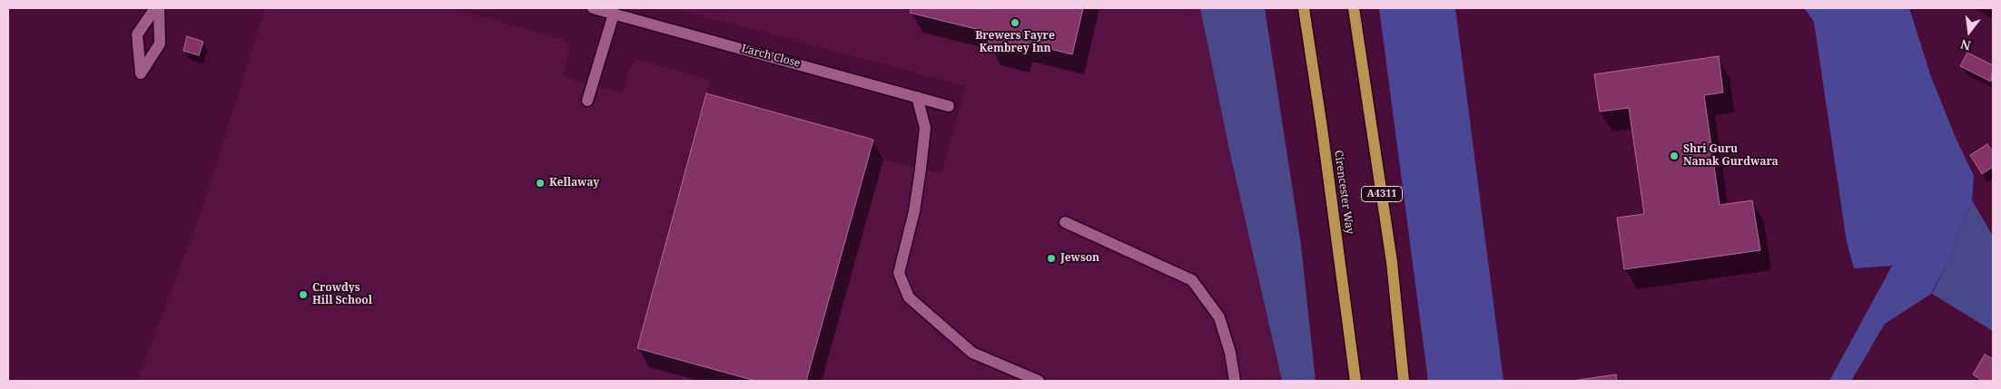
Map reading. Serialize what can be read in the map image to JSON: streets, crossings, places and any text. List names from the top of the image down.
{
  "streets": {
    "main road": ["Cirencester Way", "A4311"],
    "street": ["Larch Close"]
  },
  "places": [
    "Brewers Fayre Kembrey Inn",
    "Shri Guru Nanak Gurdwara",
    "Kellaway",
    "Jewson",
    "Crowdys Hill School"
  ],
  "north": "bottom"
}
